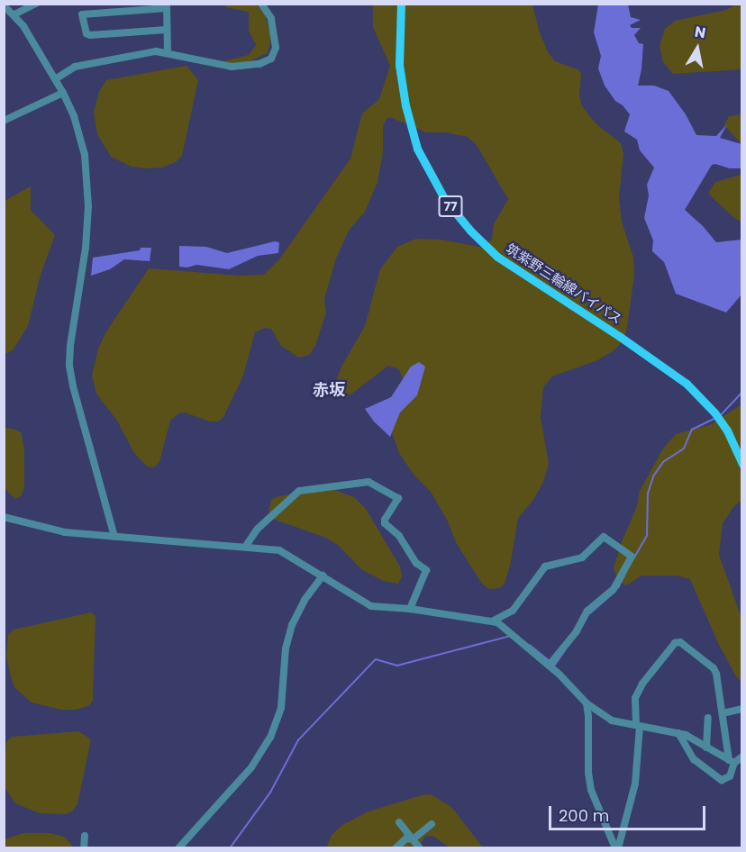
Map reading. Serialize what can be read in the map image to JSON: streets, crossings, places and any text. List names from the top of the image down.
{
  "streets": {
    "main road": ["77", "筑紫野三輪線バイパス"]
  },
  "districts": ["赤坂"],
  "scale_bar": "200 m",
  "north": "top"
}
